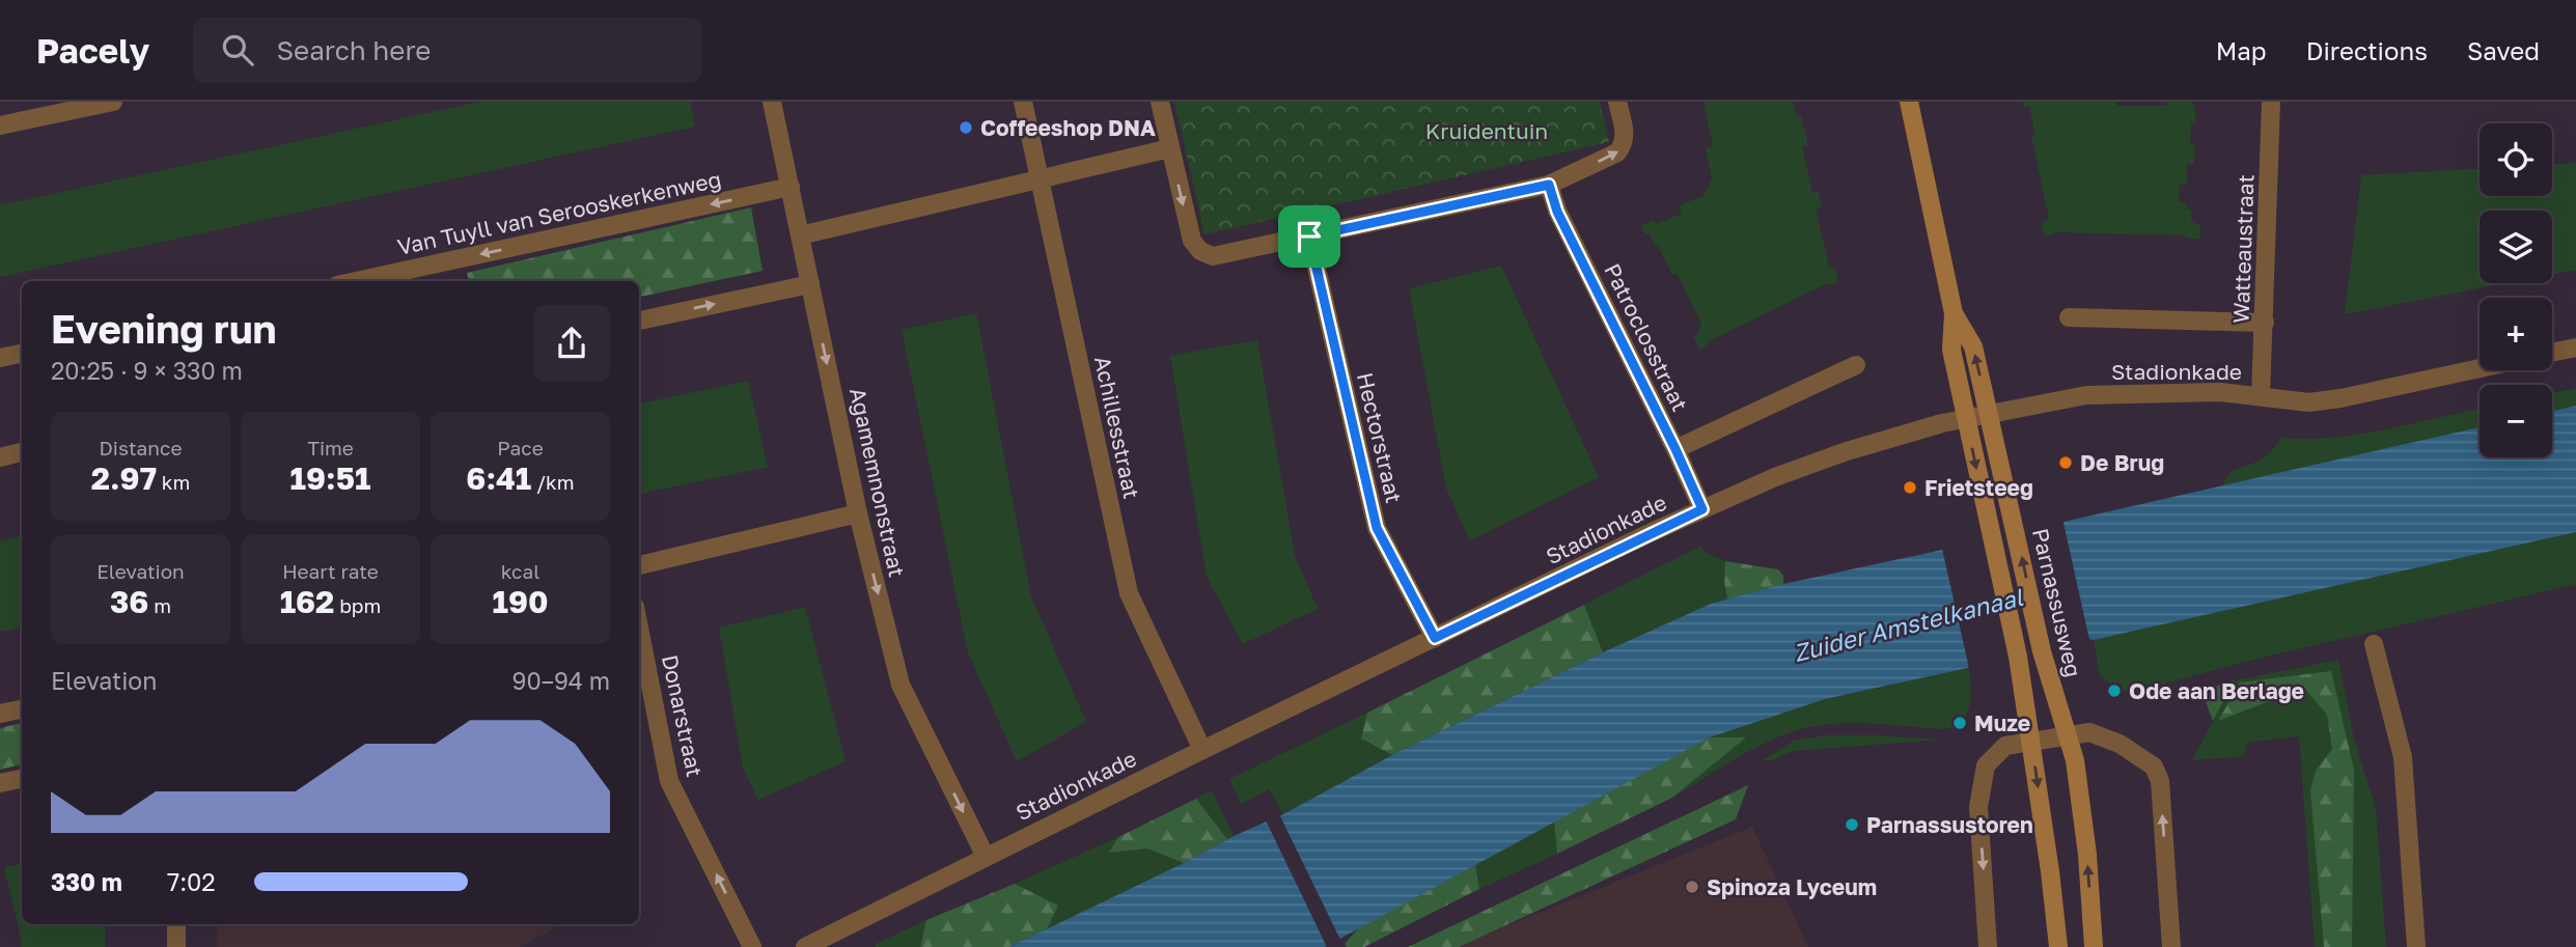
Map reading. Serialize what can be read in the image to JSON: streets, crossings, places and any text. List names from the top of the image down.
{
  "streets": {
    "main road": ["Parnassusweg"],
    "street": [
      "Van Tuyll van Serooskerkenweg",
      "Watteaustraat",
      "Patroclosstraat",
      "Stadionkade",
      "Achillesstraat",
      "Hectorstraat",
      "Agamemnonstraat",
      "Donarstraat"
    ]
  },
  "crossings": [
    ["Van Tuyll van Serooskerkenweg", "Agamemnonstraat"],
    ["Watteaustraat", "Stadionkade"],
    ["Patroclosstraat", "Stadionkade"],
    ["Stadionkade", "Achillesstraat"],
    ["Stadionkade", "Hectorstraat"],
    ["Stadionkade", "Agamemnonstraat"],
    ["Stadionkade", "Parnassusweg"]
  ],
  "one_way": ["Agamemnonstraat", "Donarstraat"],
  "water": ["Zuider Amstelkanaal"],
  "parks": ["Kruidentuin"],
  "places": [
    "Coffeeshop DNA",
    "De Brug",
    "Frietsteeg",
    "Ode aan Berlage",
    "Muze",
    "Parnassustoren",
    "Spinoza Lyceum"
  ],
  "page": {
    "header": "Pacely",
    "search": "Search here",
    "nav": ["Map", "Directions", "Saved"],
    "map_buttons": ["+", "−"],
    "heading": ["Evening run", "20:25 · 9 × 330 m"],
    "stats": [
      ["Distance", "2.97 km"],
      ["Time", "19:51"],
      ["Pace", "6:41 /km"],
      ["Elevation", "36 m"],
      ["Heart rate", "162 bpm"],
      ["kcal", "190"]
    ],
    "chart": ["Elevation", "90–94 m"],
    "list": [
      {
        "name": "330 m",
        "note": "7:02"
      }
    ]
  }
}
